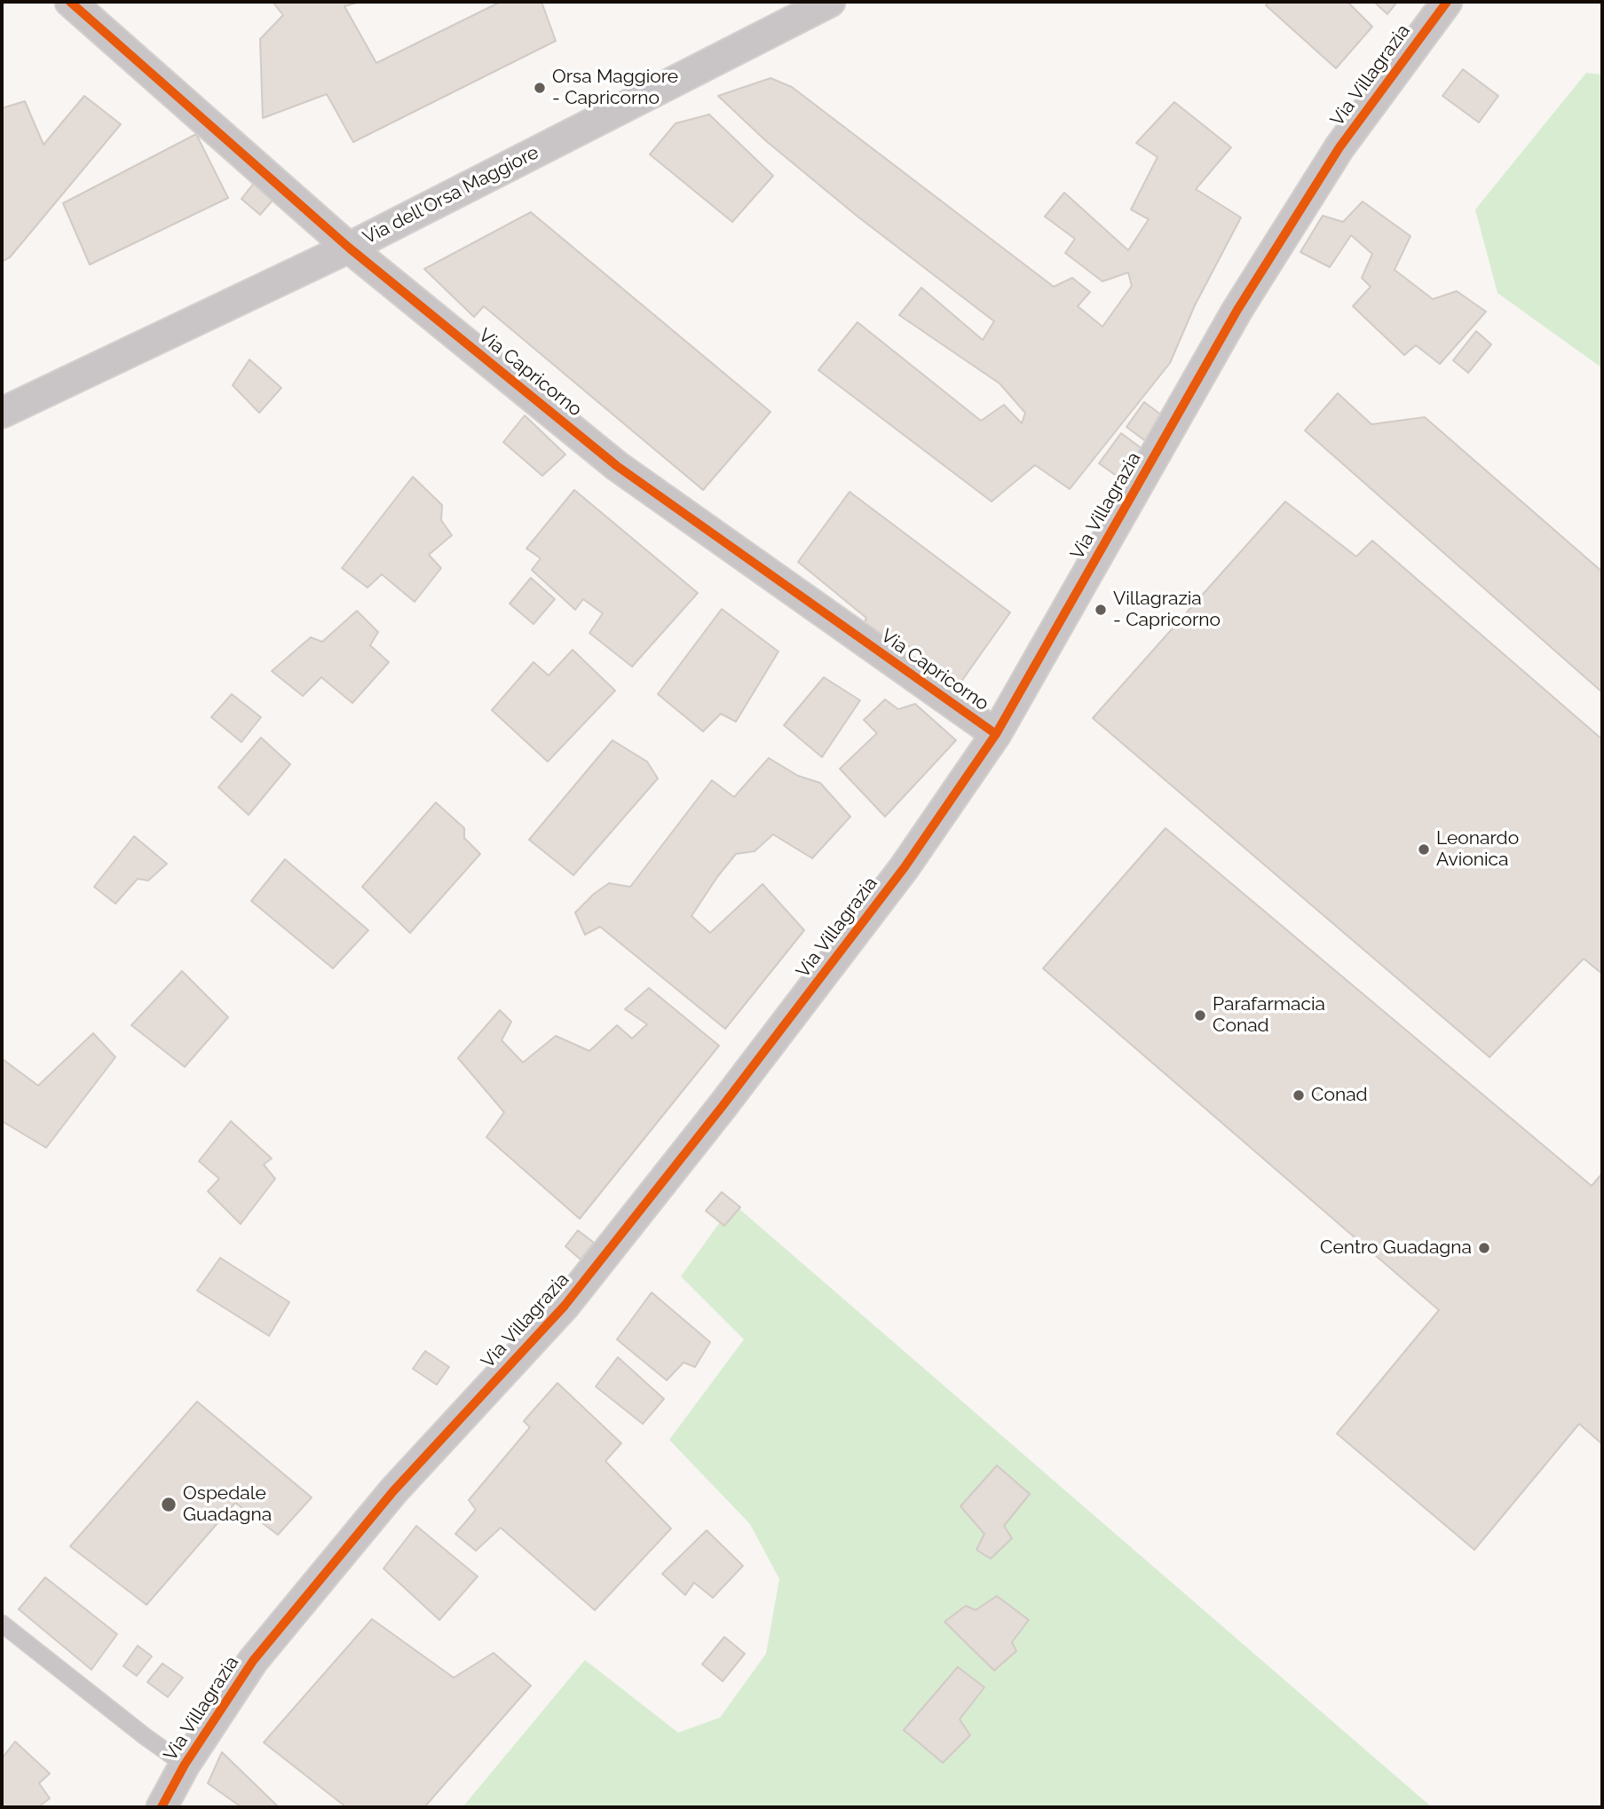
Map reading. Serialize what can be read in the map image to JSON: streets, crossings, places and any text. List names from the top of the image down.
{
  "streets": {
    "street": ["Via Villagrazia", "Via dell'Orsa Maggiore", "Via Capricorno"]
  },
  "crossings": [
    ["Via Villagrazia", "Via Capricorno"],
    ["Via dell'Orsa Maggiore", "Via Capricorno"]
  ],
  "places": [
    "Orsa Maggiore - Capricorno",
    "Villagrazia - Capricorno",
    "Leonardo Avionica",
    "Parafarmacia Conad",
    "Conad",
    "Centro Guadagna",
    "Ospedale Guadagna"
  ]
}
